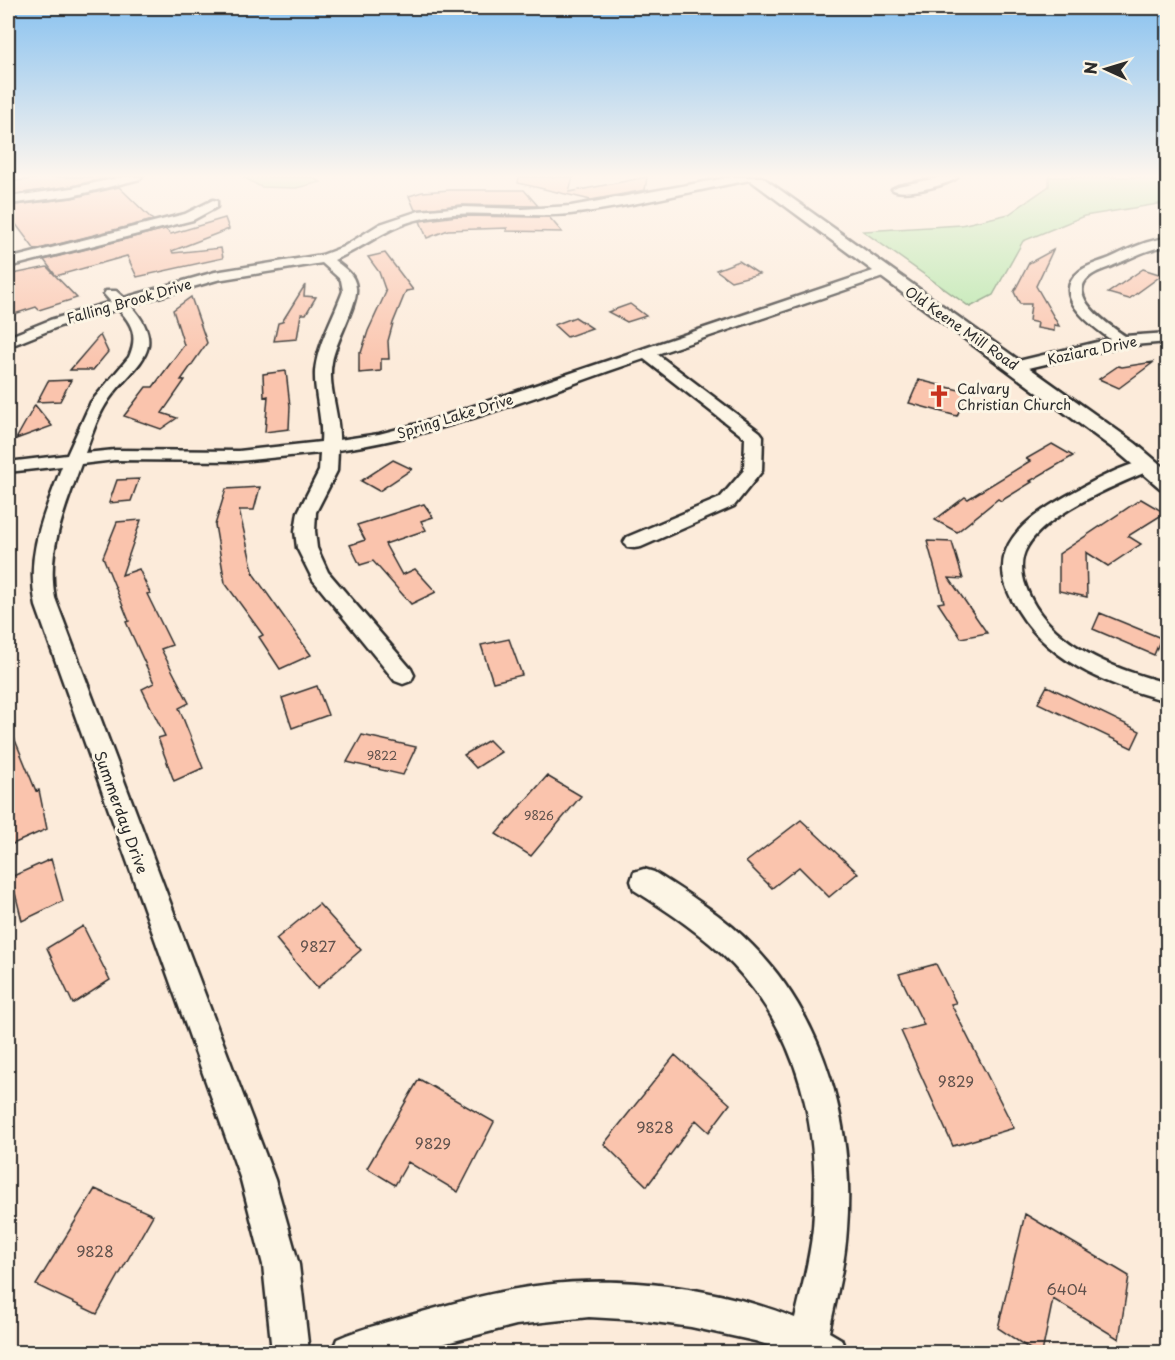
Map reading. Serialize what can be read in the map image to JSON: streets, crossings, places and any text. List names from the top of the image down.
{
  "streets": {
    "main road": ["Old Keene Mill Road"],
    "street": [
      "Falling Brook Drive",
      "Koziara Drive",
      "Spring Lake Drive",
      "Summerday Drive"
    ]
  },
  "crossings": [
    ["Falling Brook Drive", "Summerday Drive"],
    ["Old Keene Mill Road", "Koziara Drive"],
    ["Old Keene Mill Road", "Spring Lake Drive"],
    ["Spring Lake Drive", "Summerday Drive"]
  ],
  "places": {
    "church": ["Calvary Christian Church"]
  },
  "house_numbers": [
    "9822",
    "9826",
    "9827",
    "9829",
    "9828",
    "9829",
    "9828",
    "6404"
  ],
  "north": "left"
}
